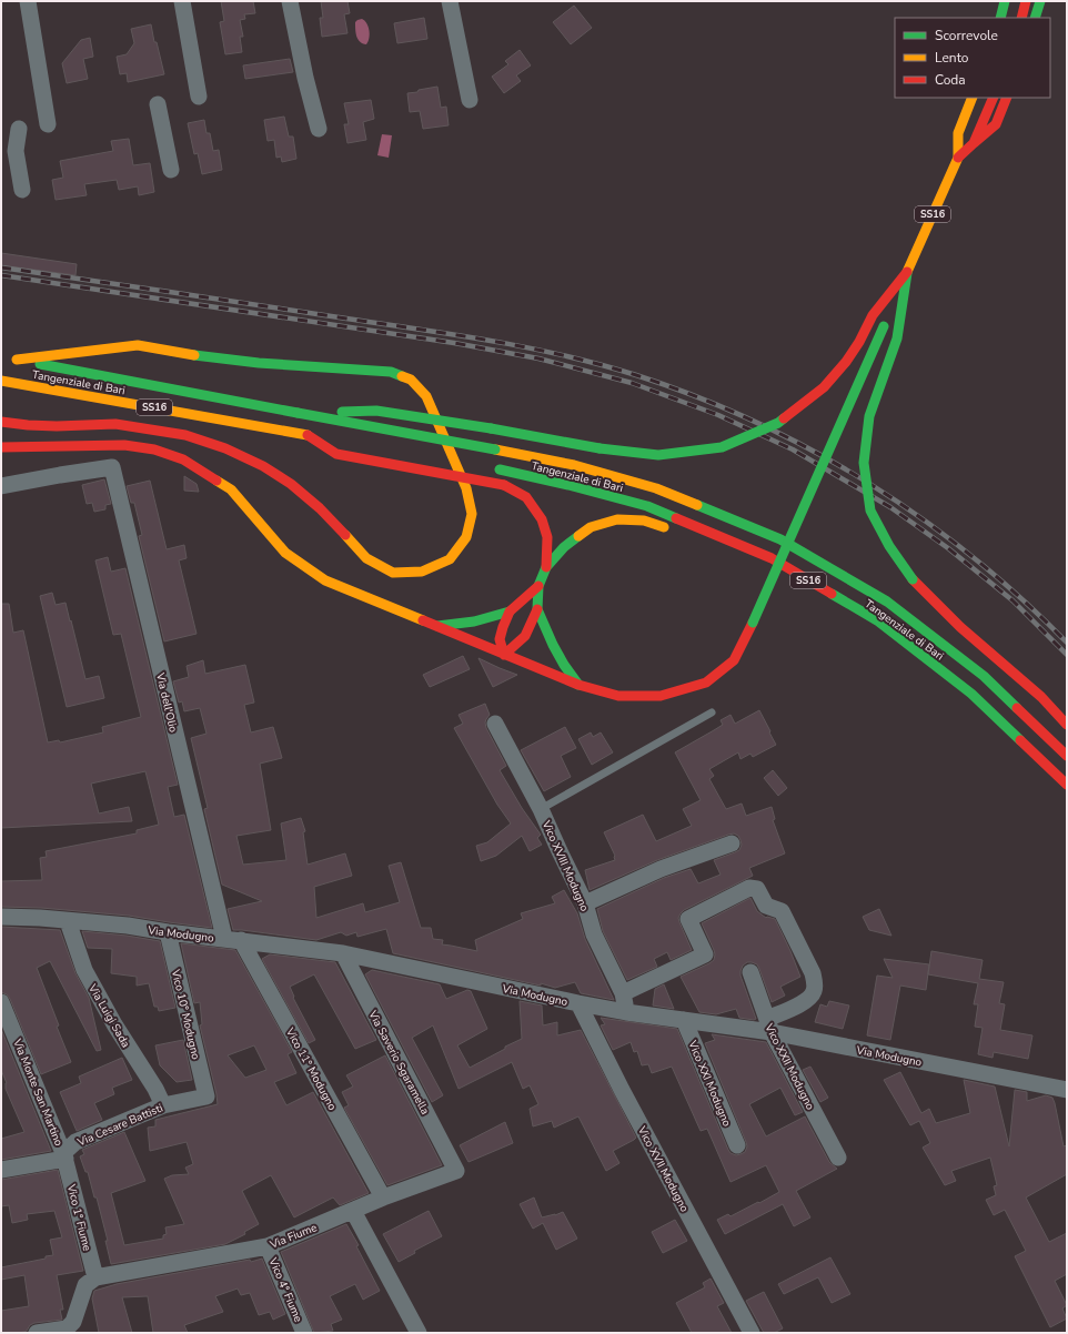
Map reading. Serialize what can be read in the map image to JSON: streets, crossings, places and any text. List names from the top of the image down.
{
  "streets": {
    "main road": ["SS16", "Tangenziale di Bari"],
    "street": [
      "Via dell'Olio",
      "Vico XVIII Modugno",
      "Via Modugno",
      "Vico 10° Modugno",
      "Via Luigi Sada",
      "Via Saverio Sgaramella",
      "Vico XXII Modugno",
      "Vico 11° Modugno",
      "Vico XXI Modugno",
      "Via Monte San Martino",
      "Via Cesare Battisti",
      "Vico XVII Modugno",
      "Vico 1° Fiume",
      "Via Fiume",
      "Vico 4° Fiume"
    ]
  },
  "crossings": [
    ["Via dell'Olio", "Via Modugno"],
    ["Via dell'Olio", "Vico 11° Modugno"],
    ["Vico XVIII Modugno", "Via Modugno"],
    ["Via Modugno", "Vico 10° Modugno"],
    ["Via Modugno", "Via Luigi Sada"],
    ["Via Modugno", "Via Saverio Sgaramella"],
    ["Via Modugno", "Vico XXII Modugno"],
    ["Via Modugno", "Vico 11° Modugno"],
    ["Via Modugno", "Vico XXI Modugno"],
    ["Via Modugno", "Vico XVII Modugno"],
    ["Vico 10° Modugno", "Via Cesare Battisti"],
    ["Via Luigi Sada", "Via Cesare Battisti"],
    ["Via Saverio Sgaramella", "Via Fiume"],
    ["Vico 11° Modugno", "Via Fiume"],
    ["Via Monte San Martino", "Via Cesare Battisti"],
    ["Via Monte San Martino", "Vico 1° Fiume"],
    ["Via Cesare Battisti", "Vico 1° Fiume"],
    ["Vico 1° Fiume", "Via Fiume"],
    ["Via Fiume", "Vico 4° Fiume"]
  ],
  "legend": ["Scorrevole", "Lento", "Coda"]
}
